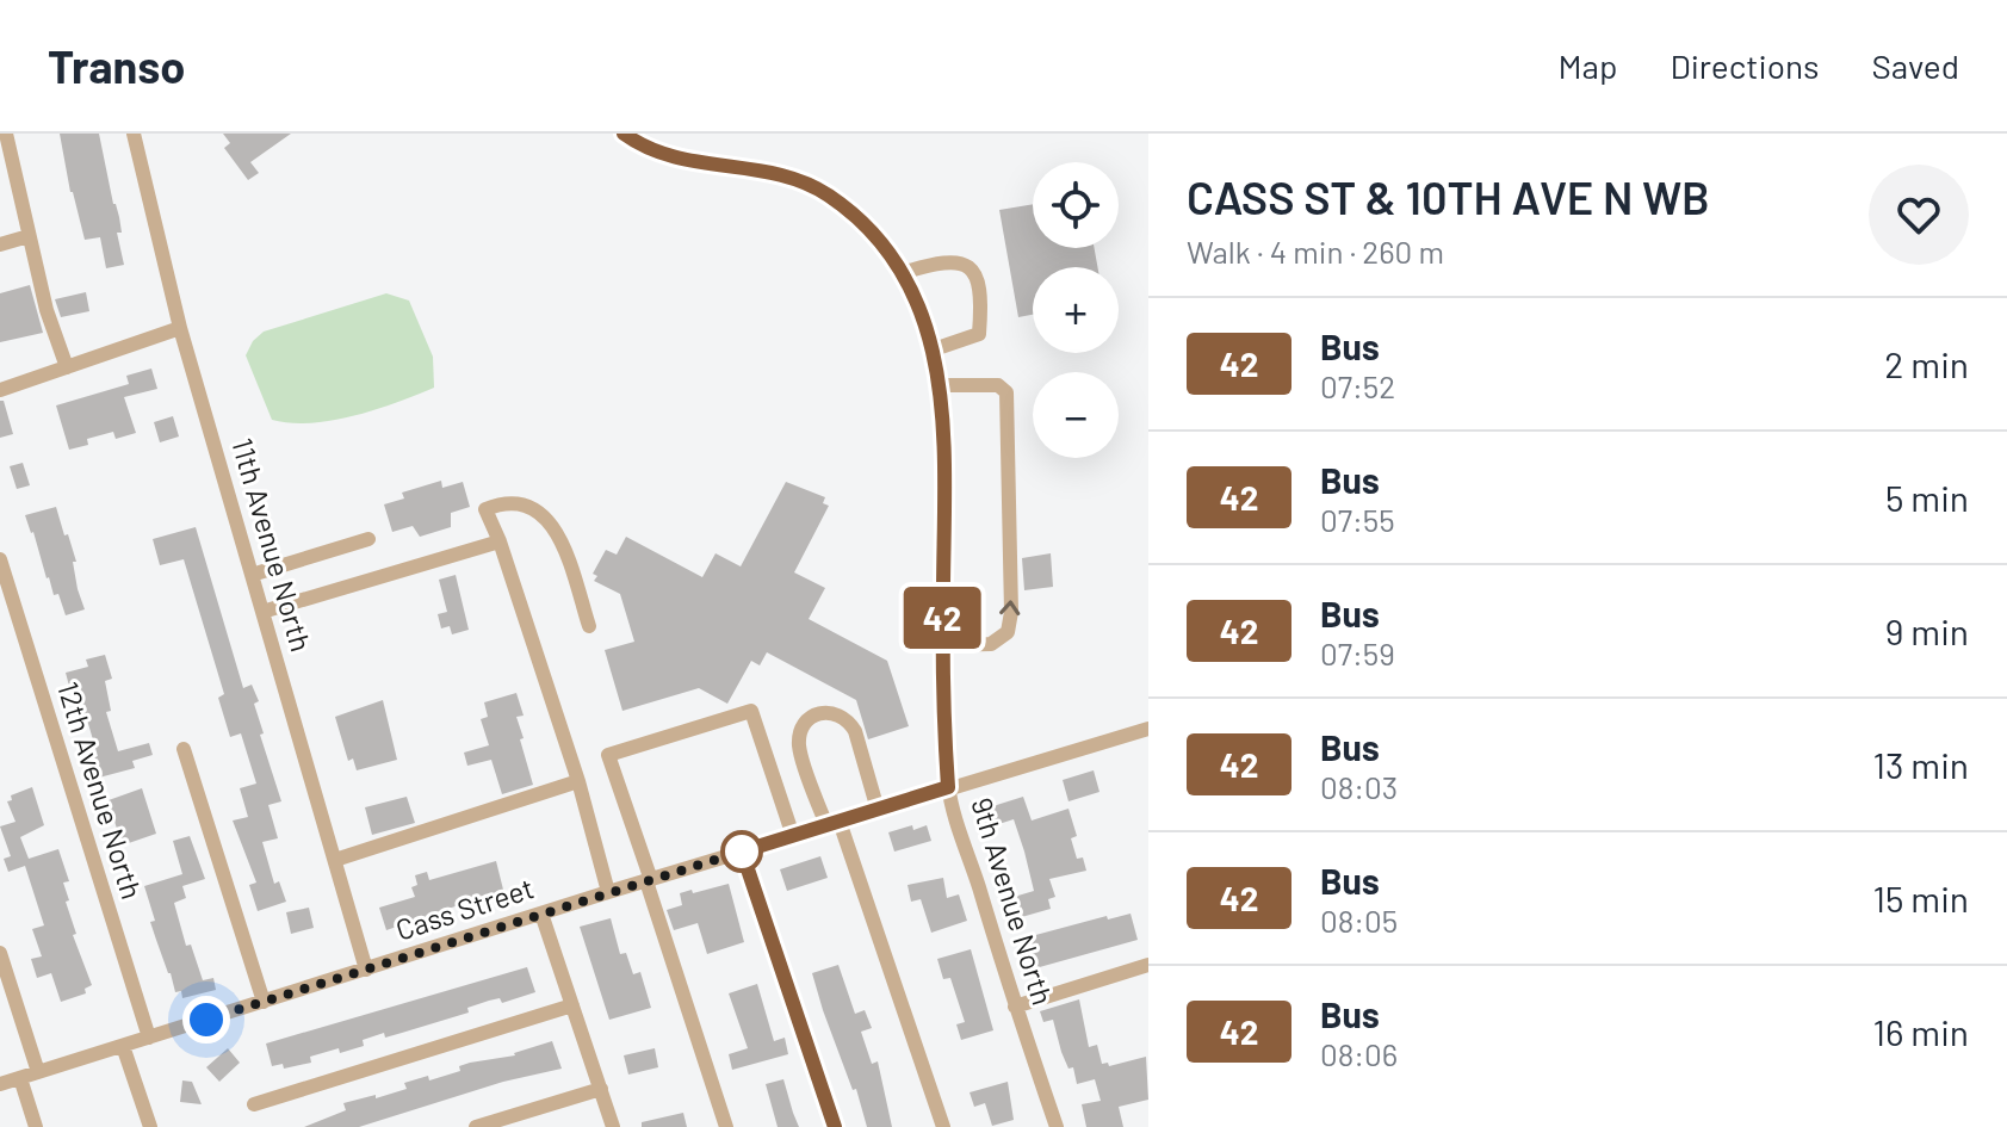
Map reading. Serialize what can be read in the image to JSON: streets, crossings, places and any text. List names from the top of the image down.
{
  "streets": {
    "street": [
      "11th Avenue North",
      "12th Avenue North",
      "9th Avenue North",
      "Cass Street"
    ]
  },
  "crossings": [
    ["11th Avenue North", "Cass Street"],
    ["12th Avenue North", "Cass Street"],
    ["9th Avenue North", "Cass Street"]
  ],
  "lines": ["bus line 42"],
  "page": {
    "header": "Transo",
    "nav": ["Map", "Directions", "Saved"],
    "on_map": "42",
    "heading": ["CASS ST & 10TH AVE N WB", "Walk · 4 min · 260 m"],
    "map_buttons": ["+", "−"],
    "list": [
      {
        "mark": "42",
        "name": "Bus",
        "note": "07:52",
        "value": "2 min"
      },
      {
        "mark": "42",
        "name": "Bus",
        "note": "07:55",
        "value": "5 min"
      },
      {
        "mark": "42",
        "name": "Bus",
        "note": "07:59",
        "value": "9 min"
      },
      {
        "mark": "42",
        "name": "Bus",
        "note": "08:03",
        "value": "13 min"
      },
      {
        "mark": "42",
        "name": "Bus",
        "note": "08:05",
        "value": "15 min"
      },
      {
        "mark": "42",
        "name": "Bus",
        "note": "08:06",
        "value": "16 min"
      }
    ]
  }
}
